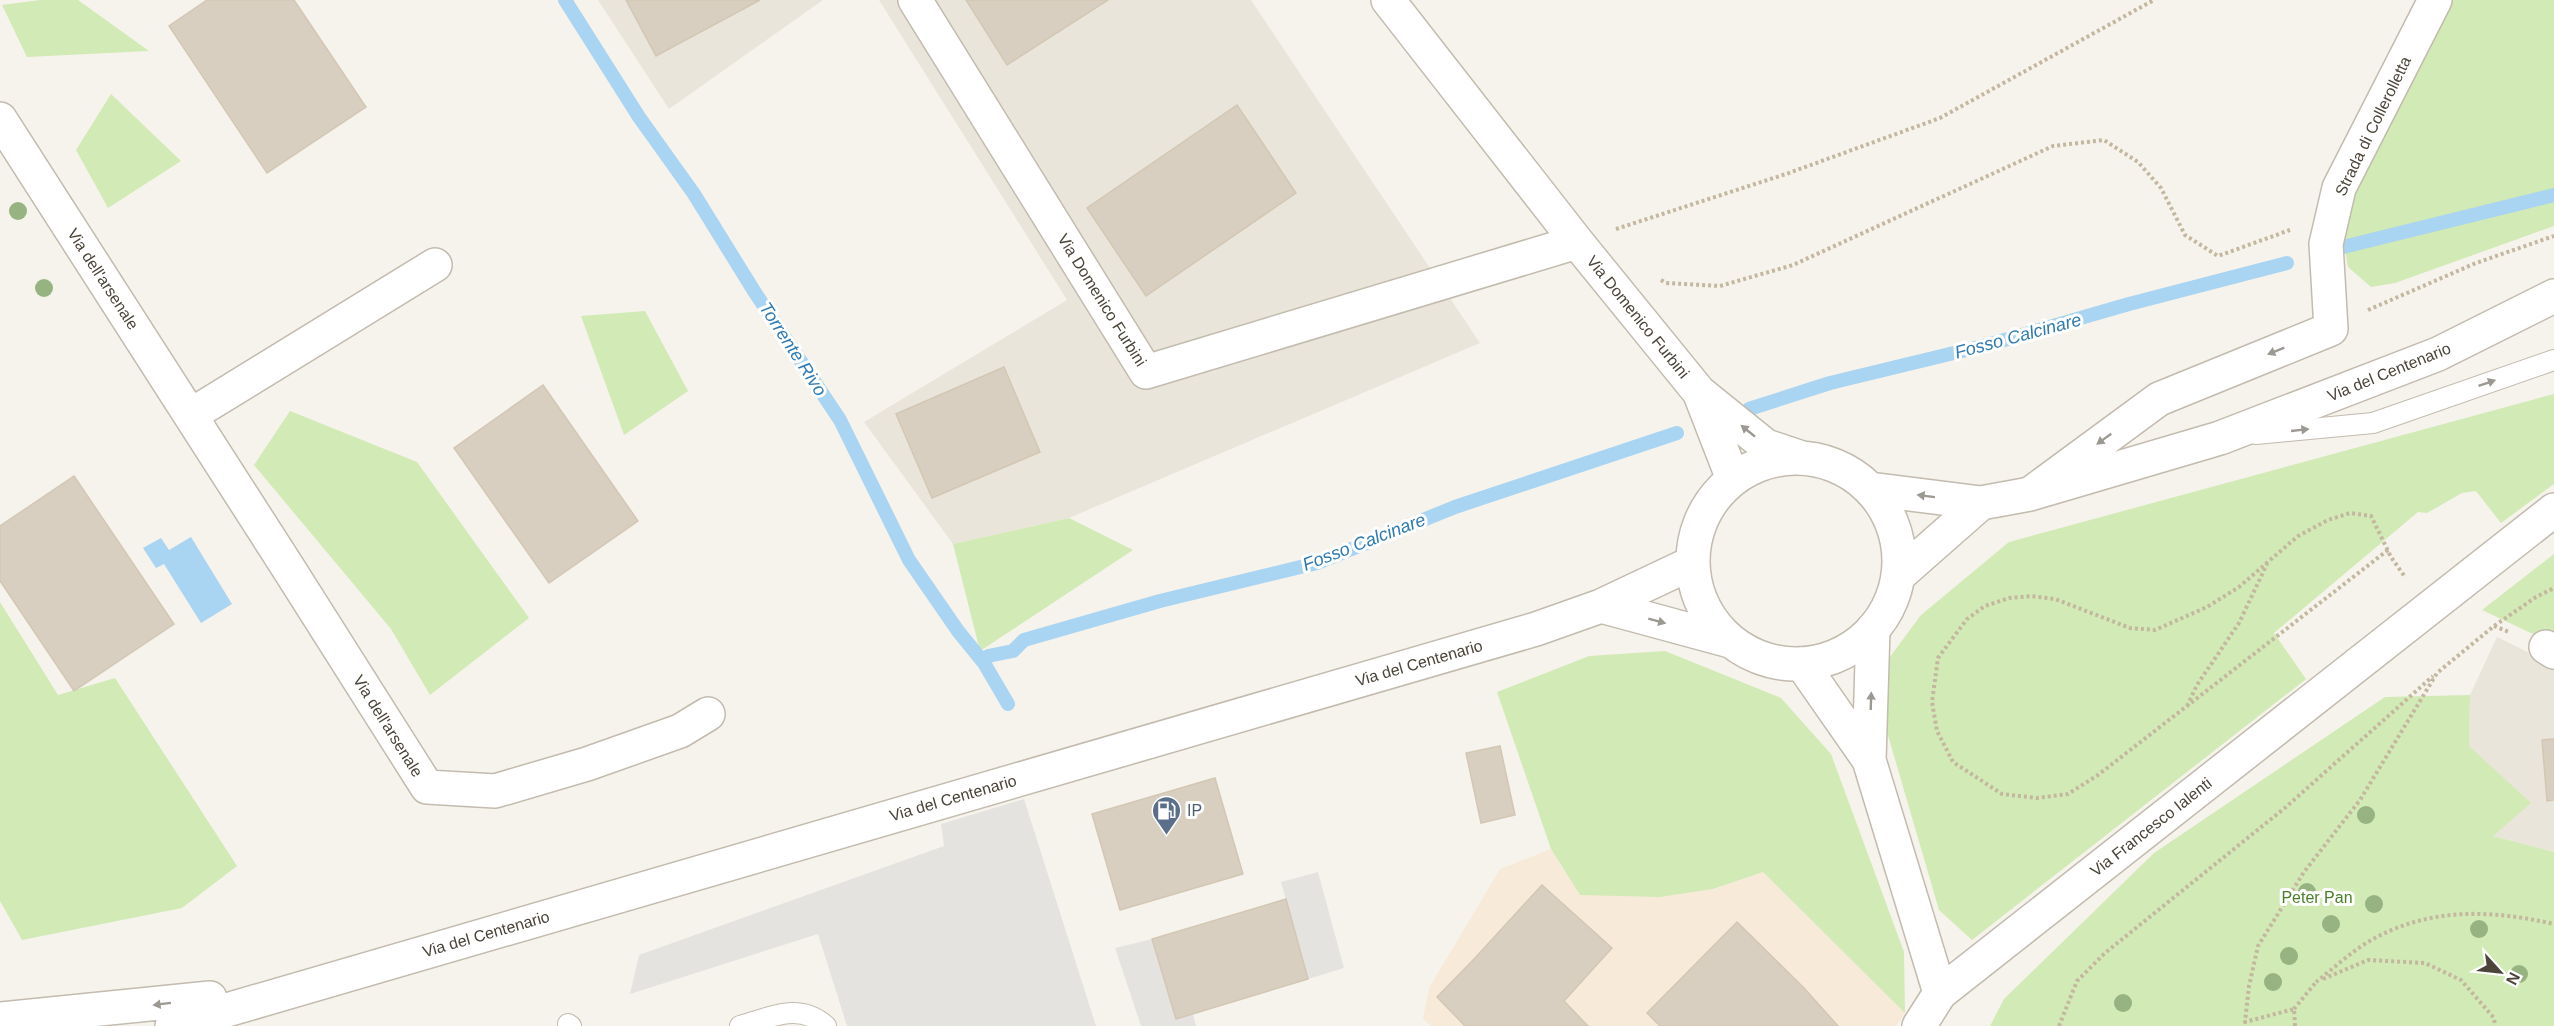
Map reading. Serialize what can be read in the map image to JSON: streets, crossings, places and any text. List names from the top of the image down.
{
  "streets": {
    "street": [
      "Strada di Collerolletta",
      "Via dell'arsenale",
      "Via Domenico Furbini",
      "Via del Centenario",
      "Via Francesco Ialenti"
    ]
  },
  "water": ["Fosso Calcinare", "Torrente Rivo"],
  "parks": ["Peter Pan"],
  "places": {
    "fuel station": ["IP"]
  },
  "north": "bottom right"
}
